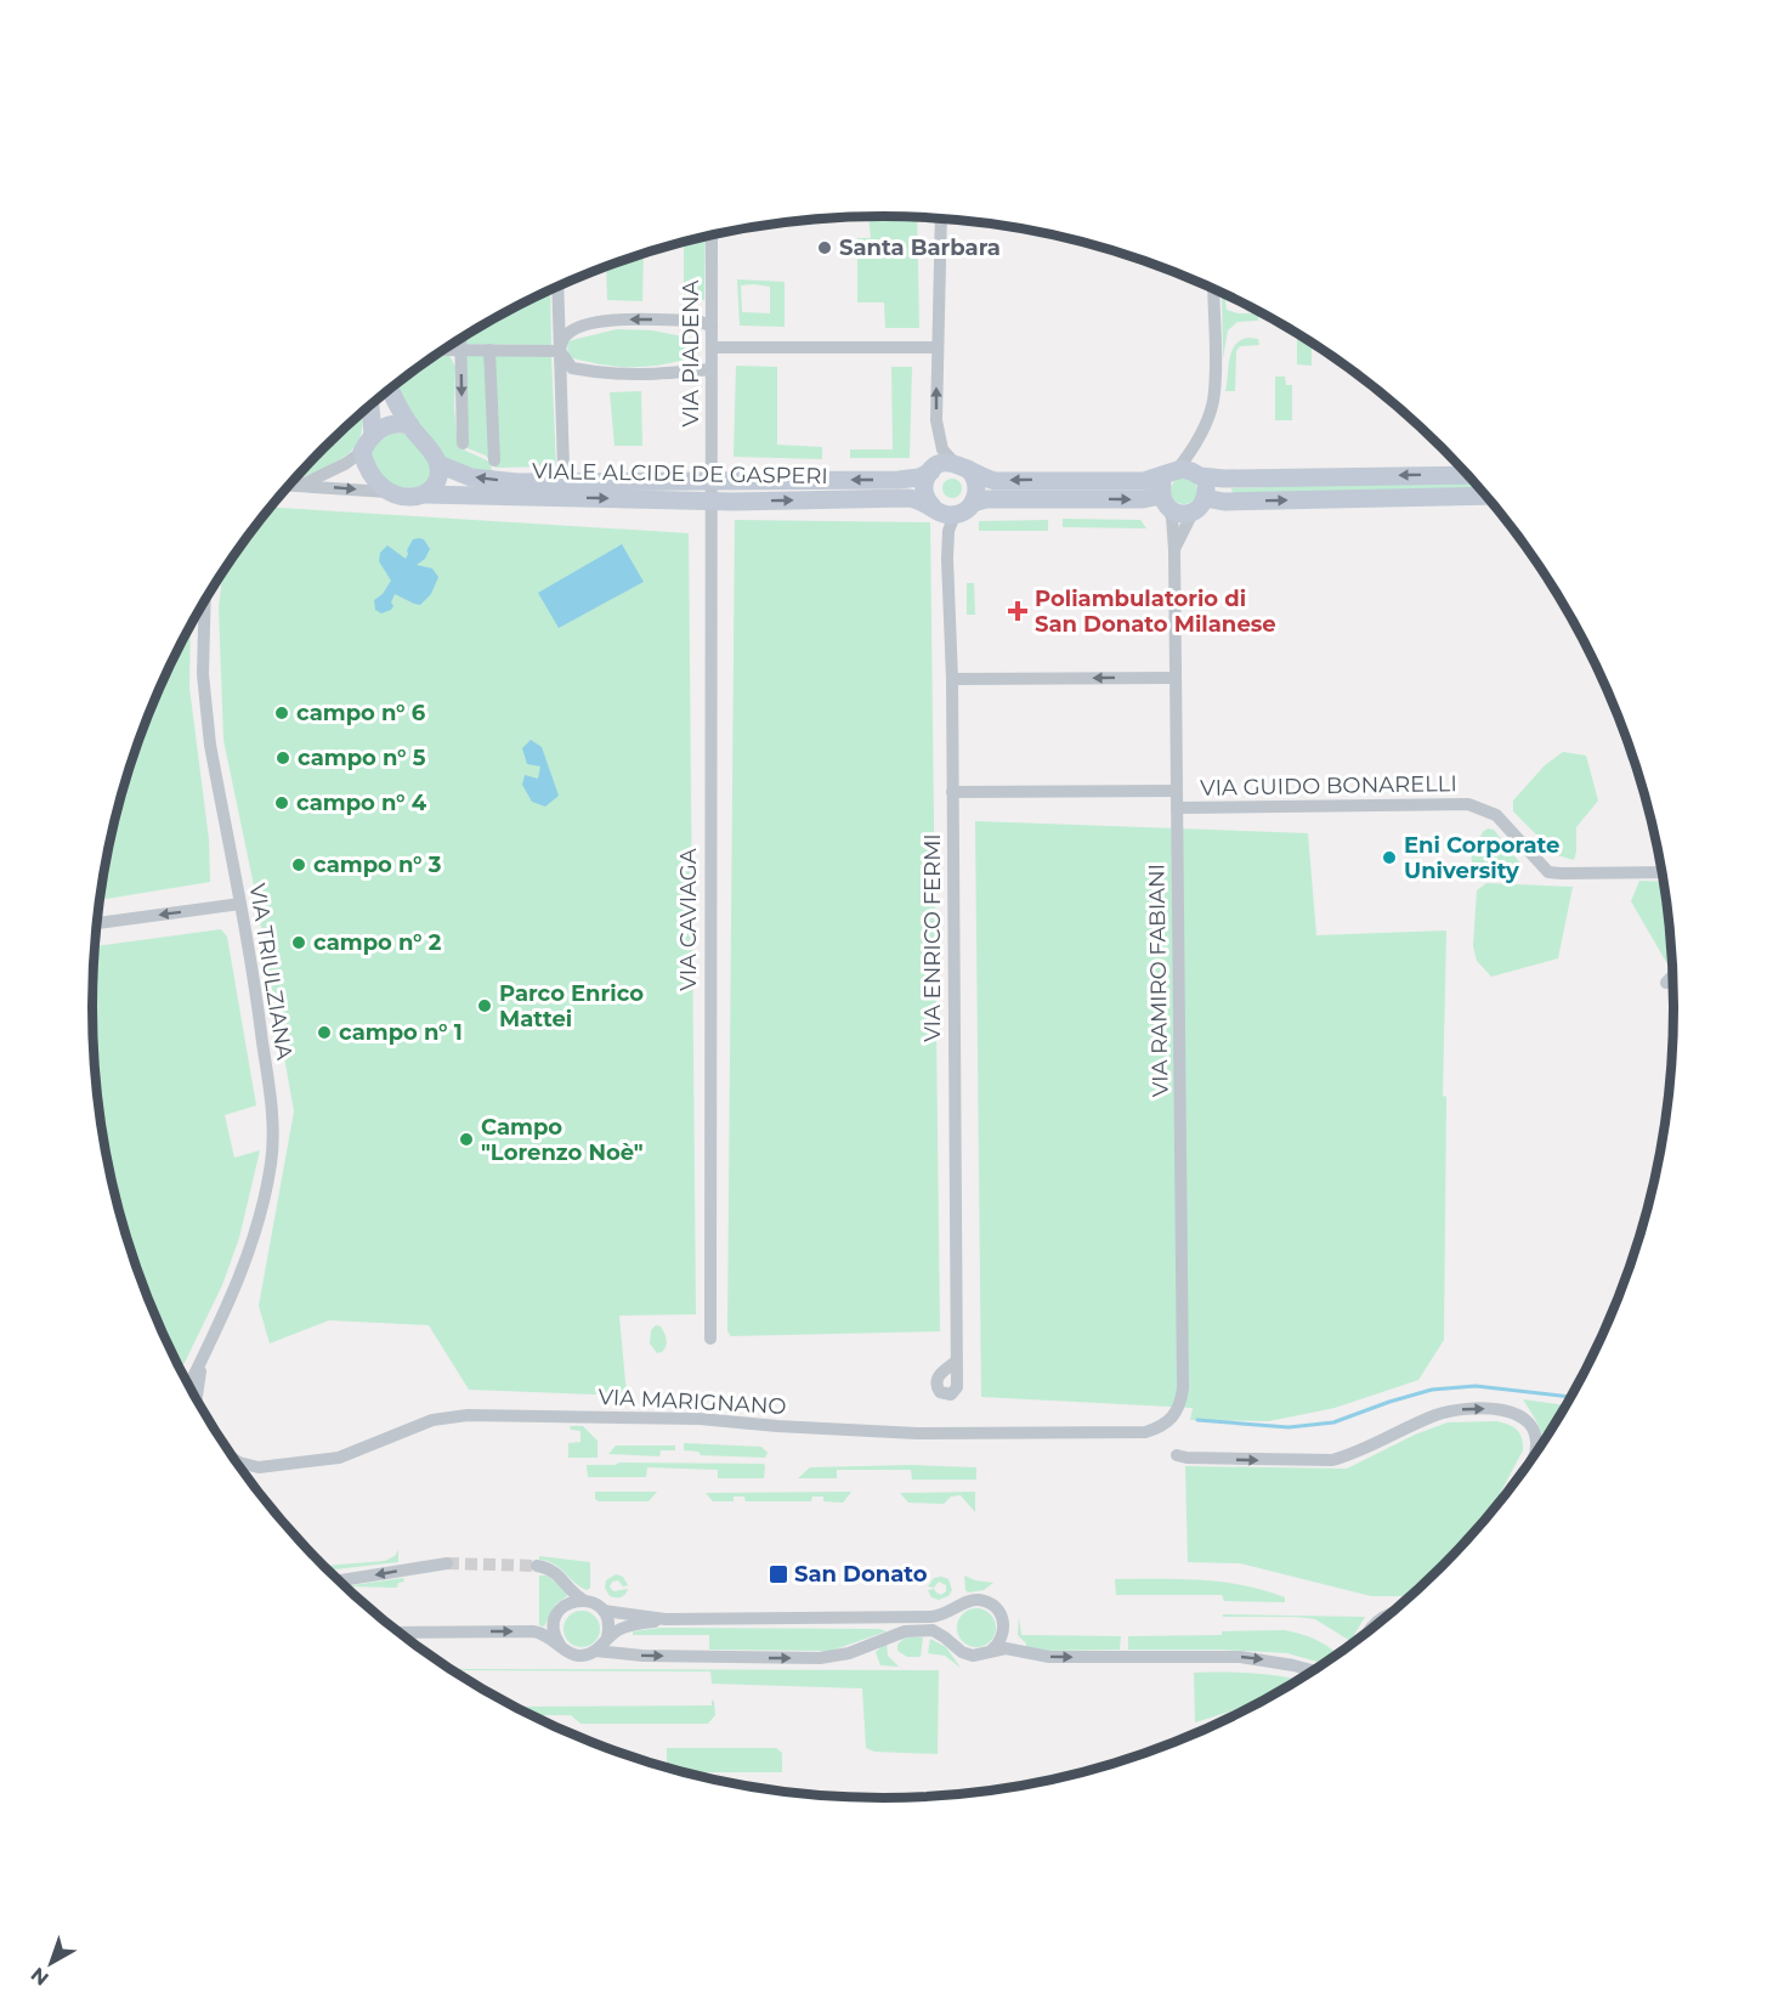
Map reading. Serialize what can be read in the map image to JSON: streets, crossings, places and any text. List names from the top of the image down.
{
  "streets": {
    "street": [
      "VIA PIADENA",
      "VIALE ALCIDE DE GASPERI",
      "VIA GUIDO BONARELLI",
      "VIA CAVIAGA",
      "VIA ENRICO FERMI",
      "VIA TRIULZIANA",
      "VIA RAMIRO FABIANI",
      "VIA MARIGNANO"
    ]
  },
  "crossings": [
    ["VIA PIADENA", "VIALE ALCIDE DE GASPERI"],
    ["VIA PIADENA", "VIA CAVIAGA"],
    ["VIALE ALCIDE DE GASPERI", "VIA CAVIAGA"],
    ["VIALE ALCIDE DE GASPERI", "VIA ENRICO FERMI"],
    ["VIA GUIDO BONARELLI", "VIA RAMIRO FABIANI"],
    ["VIA RAMIRO FABIANI", "VIA MARIGNANO"]
  ],
  "places": {
    "other": [
      "Santa Barbara",
      "campo n° 6",
      "campo n° 5",
      "campo n° 4",
      "Eni Corporate University",
      "campo n° 3",
      "campo n° 2",
      "Parco Enrico Mattei",
      "campo n° 1",
      "Campo \"Lorenzo Noè\""
    ],
    "health": ["Poliambulatorio di San Donato Milanese"],
    "transit": ["San Donato"]
  },
  "north": "bottom left"
}
